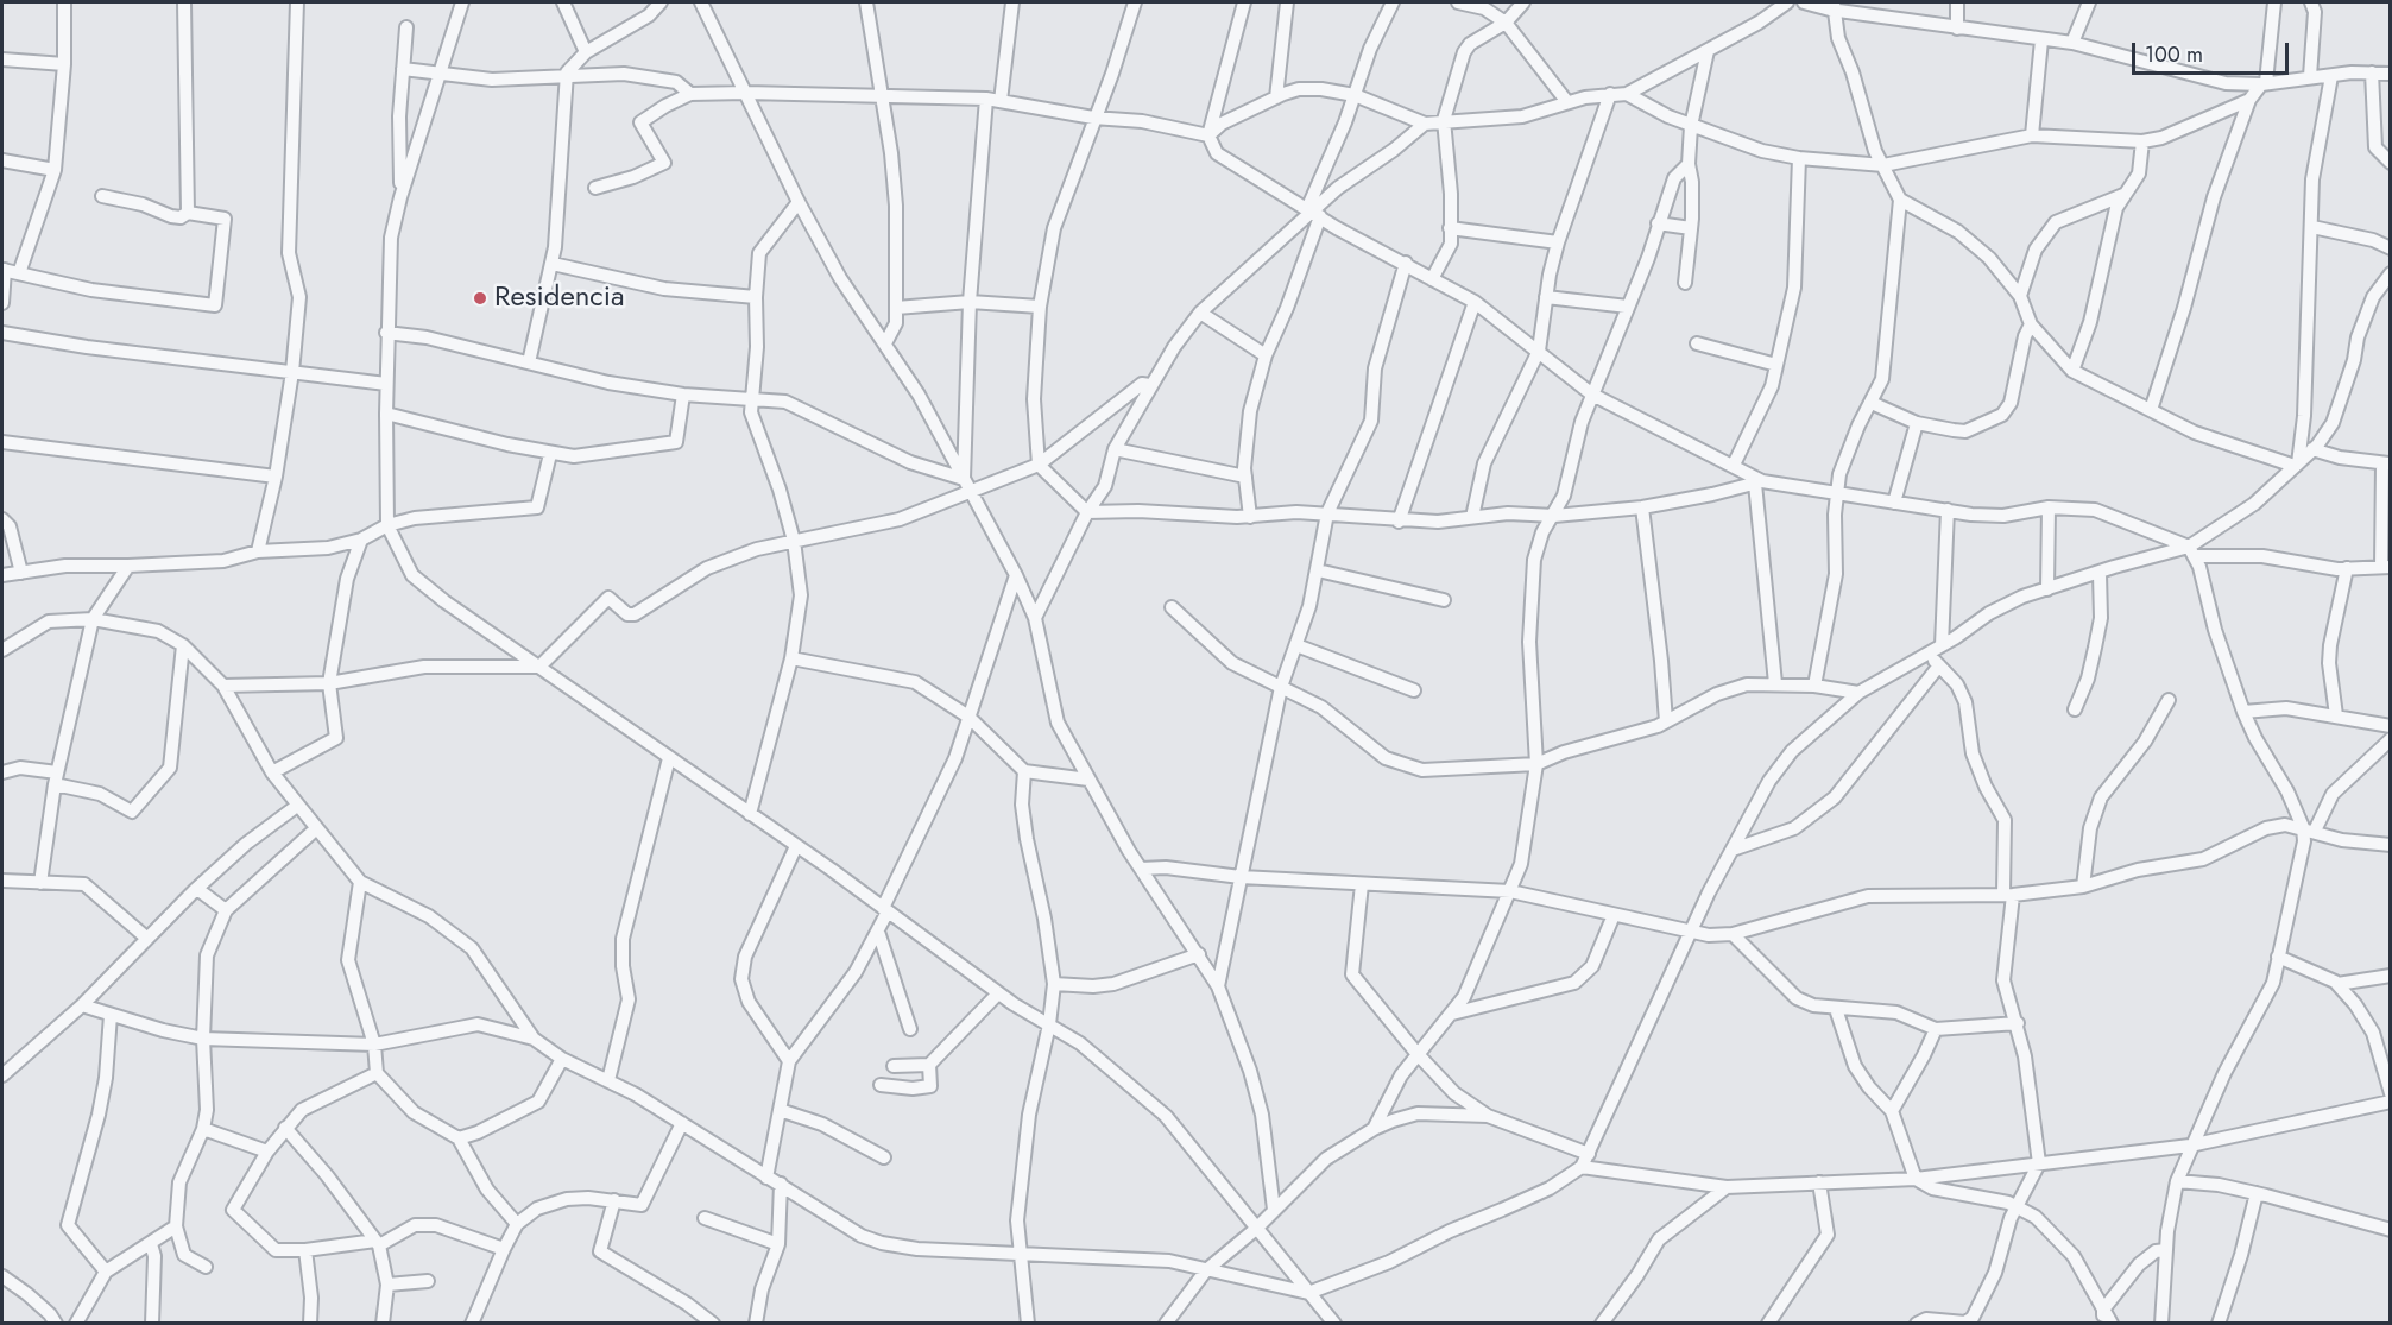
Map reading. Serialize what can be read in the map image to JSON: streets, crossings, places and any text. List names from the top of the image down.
{
  "places": ["Residencia"],
  "scale_bar": "100 m"
}
